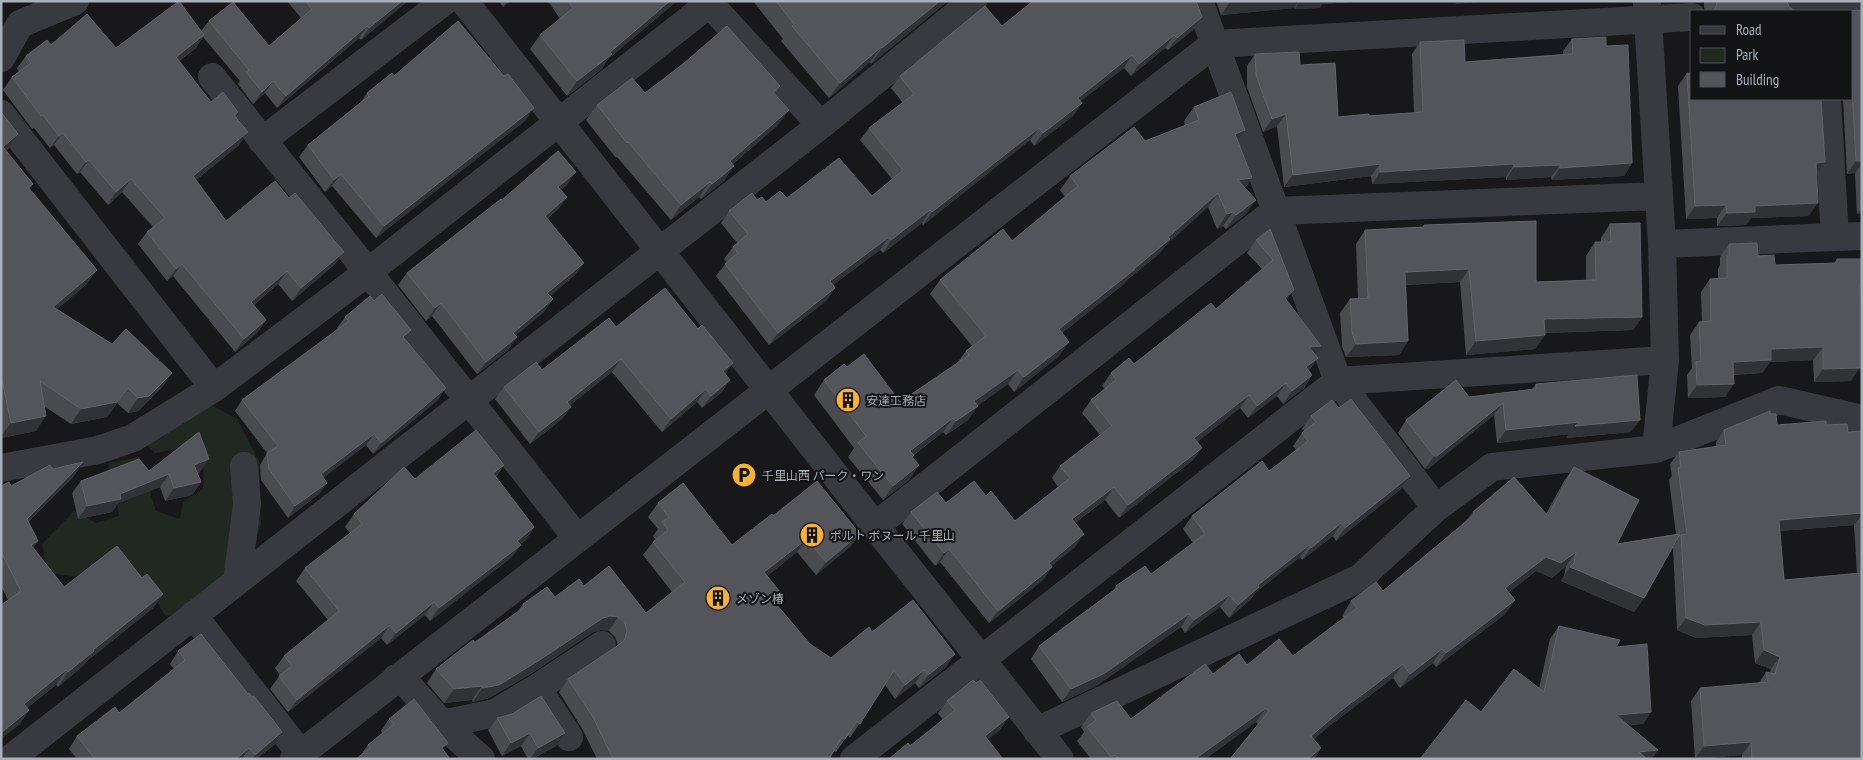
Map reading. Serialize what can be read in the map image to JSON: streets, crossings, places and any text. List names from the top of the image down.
{
  "places": {
    "building": ["安達工務店", "ポルト ボヌール 千里山", "メゾン椿"],
    "parking": ["千里山西 パーク・ワン"]
  },
  "legend": ["Road", "Park", "Building"]
}
